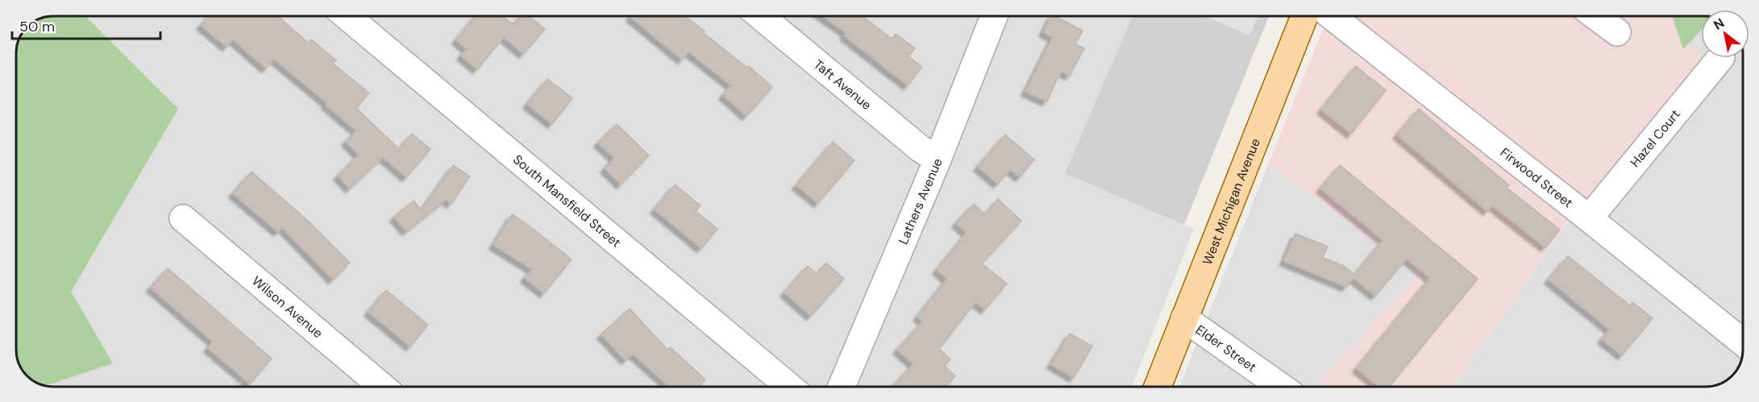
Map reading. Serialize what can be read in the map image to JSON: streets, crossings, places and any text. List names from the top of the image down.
{
  "streets": {
    "main road": ["West Michigan Avenue"],
    "street": [
      "Taft Avenue",
      "Hazel Court",
      "Firwood Street",
      "South Mansfield Street",
      "Lathers Avenue",
      "Wilson Avenue",
      "Elder Street"
    ]
  },
  "crossings": [
    ["Taft Avenue", "Lathers Avenue"],
    ["Hazel Court", "Firwood Street"],
    ["West Michigan Avenue", "Elder Street"]
  ],
  "scale_bar": "50 m",
  "north": "top left"
}
